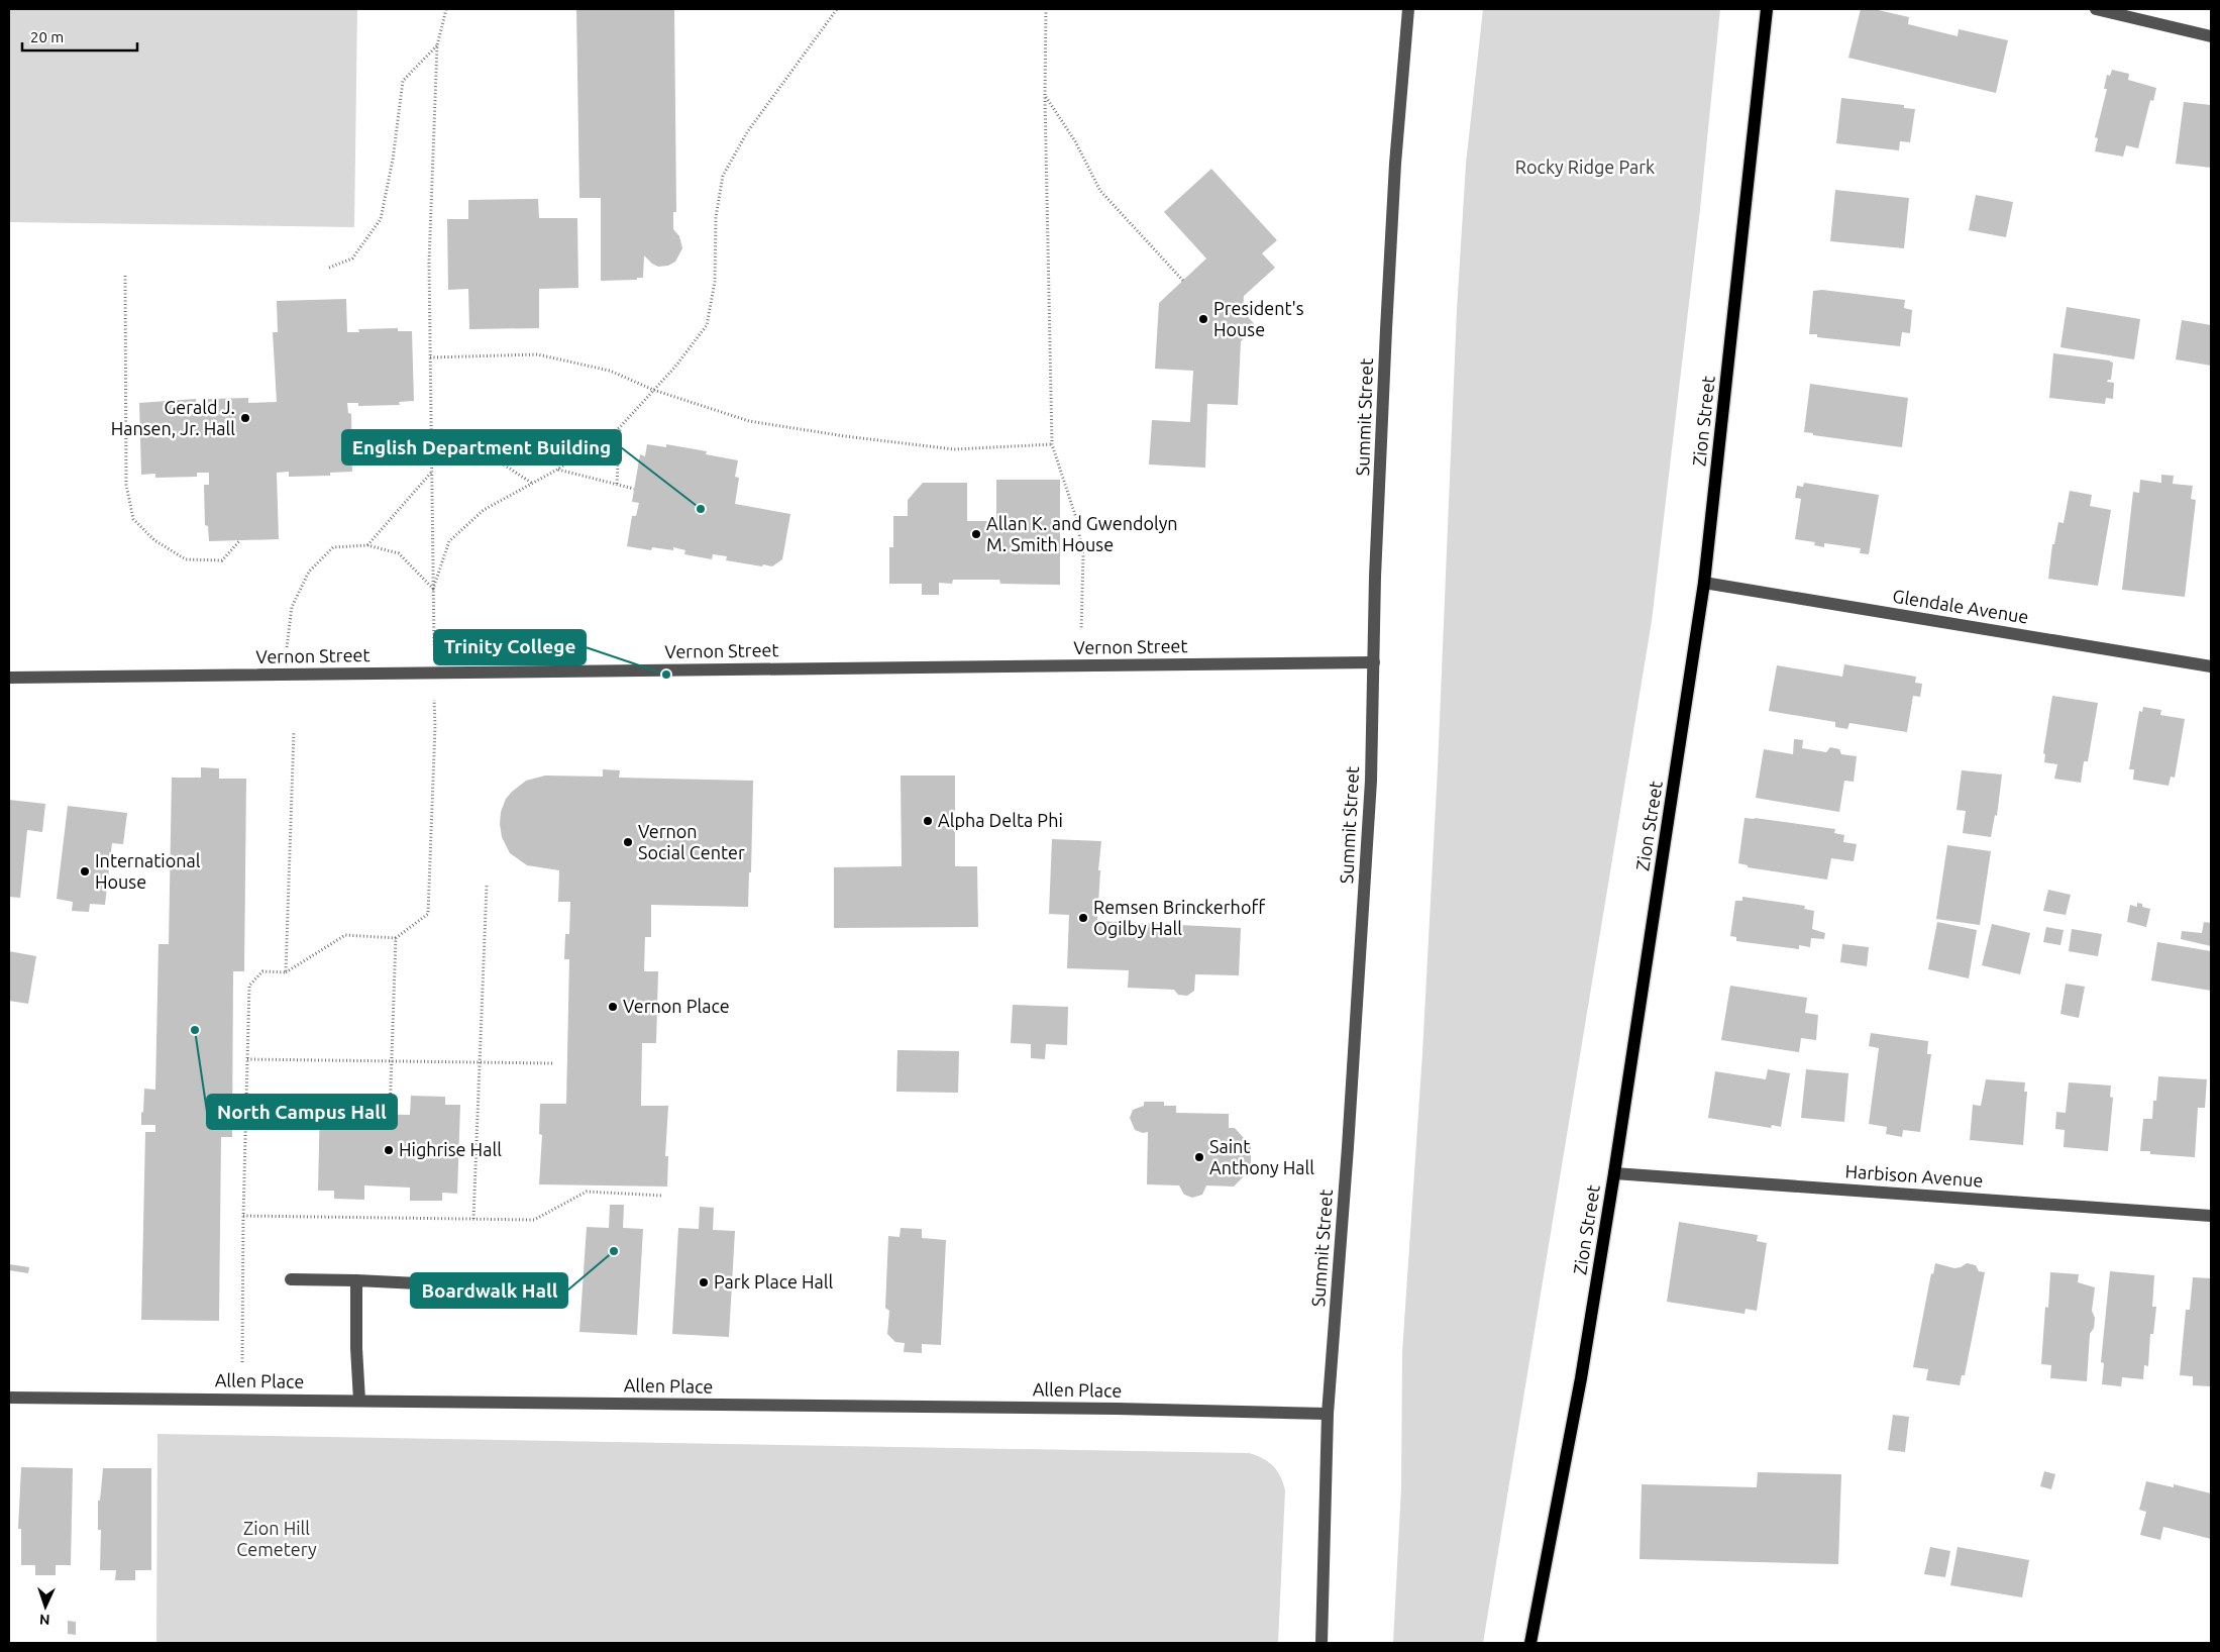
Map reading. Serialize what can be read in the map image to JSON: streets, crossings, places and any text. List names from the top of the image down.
{
  "streets": {
    "main road": ["Zion Street"],
    "street": [
      "Summit Street",
      "Glendale Avenue",
      "Vernon Street",
      "Harbison Avenue",
      "Allen Place"
    ]
  },
  "crossings": [
    ["Summit Street", "Vernon Street"],
    ["Summit Street", "Allen Place"],
    ["Zion Street", "Glendale Avenue"],
    ["Zion Street", "Harbison Avenue"]
  ],
  "parks": ["Rocky Ridge Park", "Zion Hill Cemetery"],
  "places": [
    "President's House",
    "Gerald J. Hansen, Jr. Hall",
    "English Department Building",
    "Allan K. and Gwendolyn M. Smith House",
    "Trinity College",
    "Alpha Delta Phi",
    "Vernon Social Center",
    "International House",
    "Remsen Brinckerhoff Ogilby Hall",
    "Vernon Place",
    "North Campus Hall",
    "Highrise Hall",
    "Saint Anthony Hall",
    "Boardwalk Hall",
    "Park Place Hall"
  ],
  "scale_bar": "20 m",
  "north": "bottom"
}
